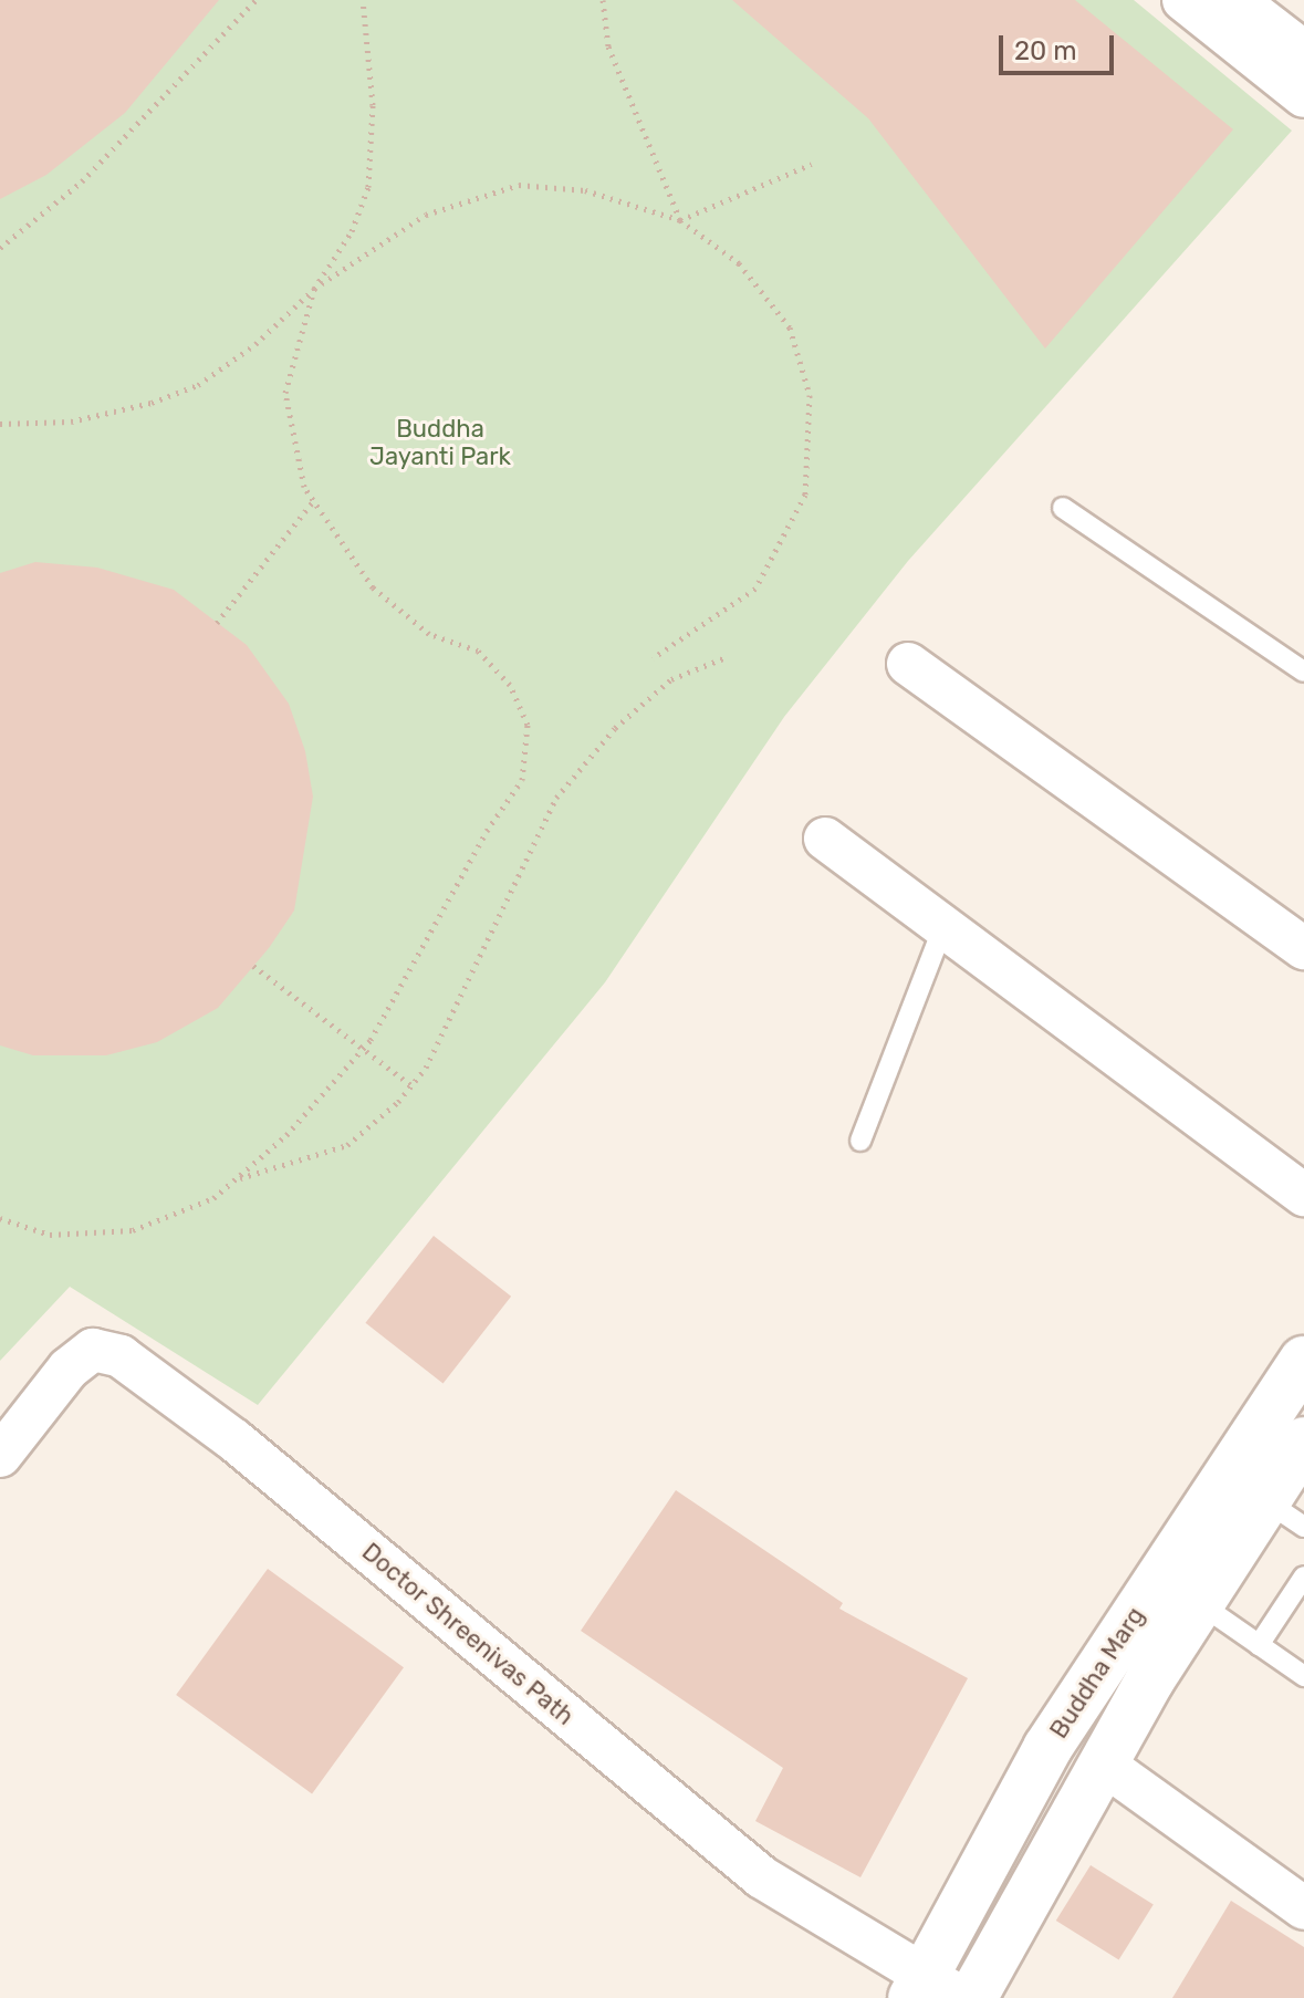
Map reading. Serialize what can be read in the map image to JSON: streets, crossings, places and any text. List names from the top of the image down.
{
  "streets": {
    "main road": ["Buddha Marg"],
    "street": ["Doctor Shreenivas Path"]
  },
  "crossings": [
    ["Doctor Shreenivas Path", "Buddha Marg"]
  ],
  "parks": ["Buddha Jayanti Park"],
  "scale_bar": "20 m"
}
